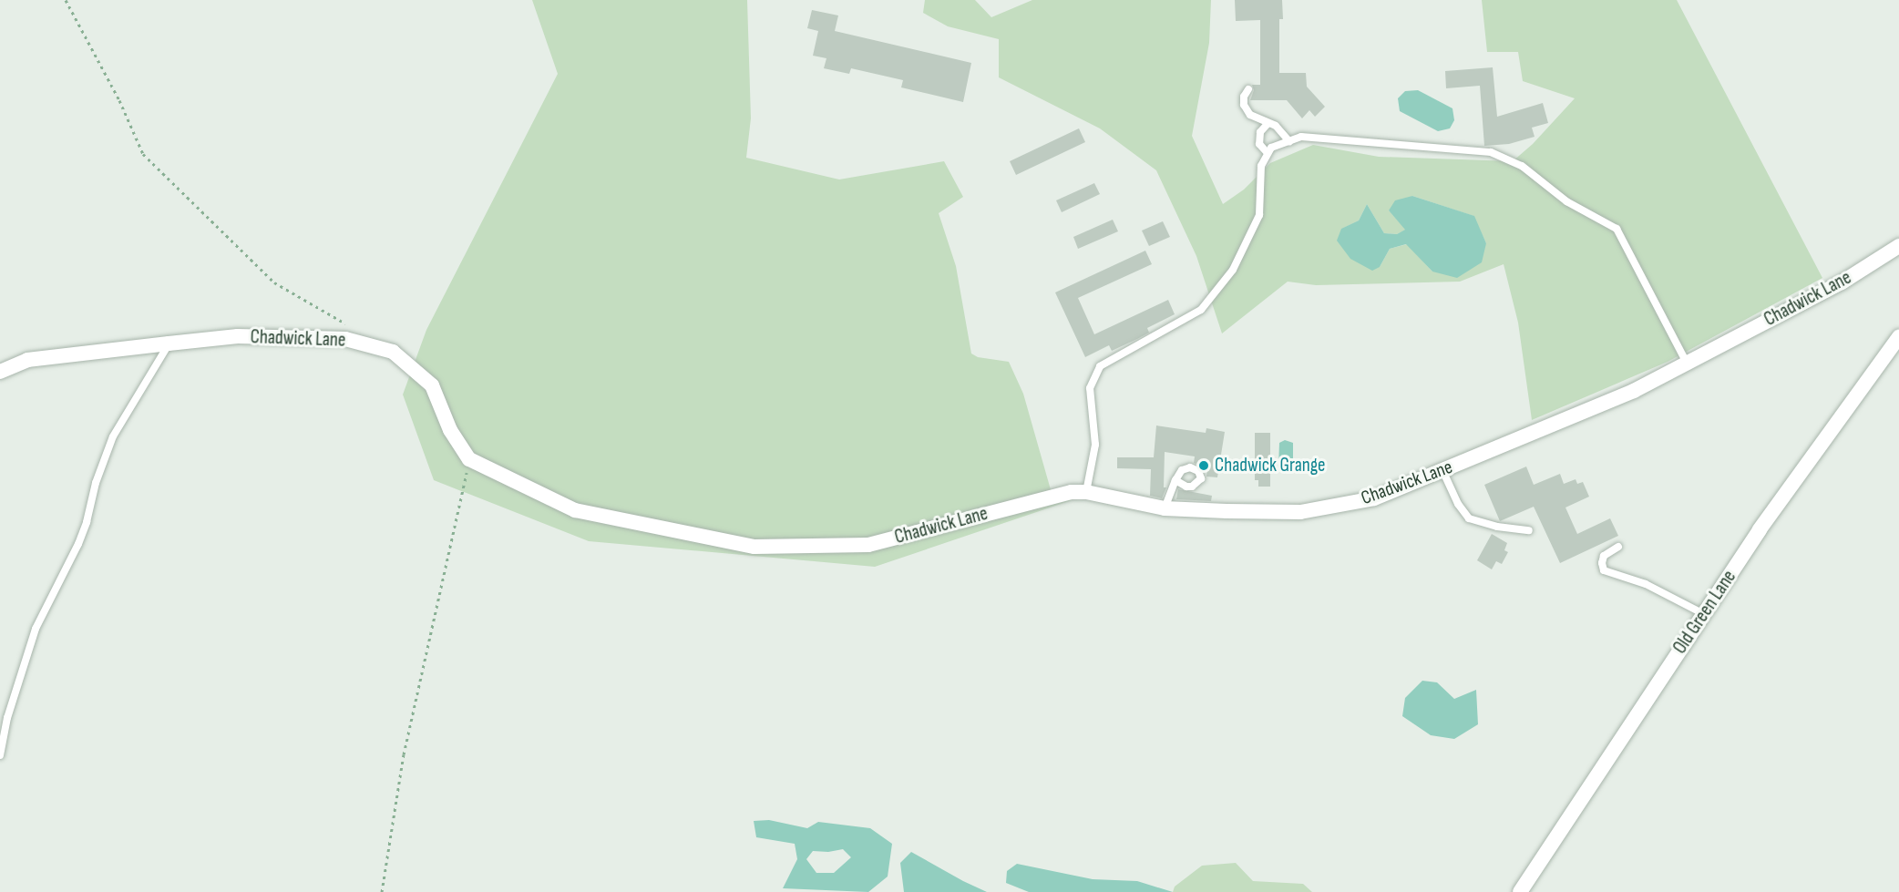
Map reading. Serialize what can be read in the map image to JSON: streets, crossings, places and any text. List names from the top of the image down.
{
  "streets": {
    "street": ["Chadwick Lane", "Old Green Lane"]
  },
  "places": ["Chadwick Grange"]
}
